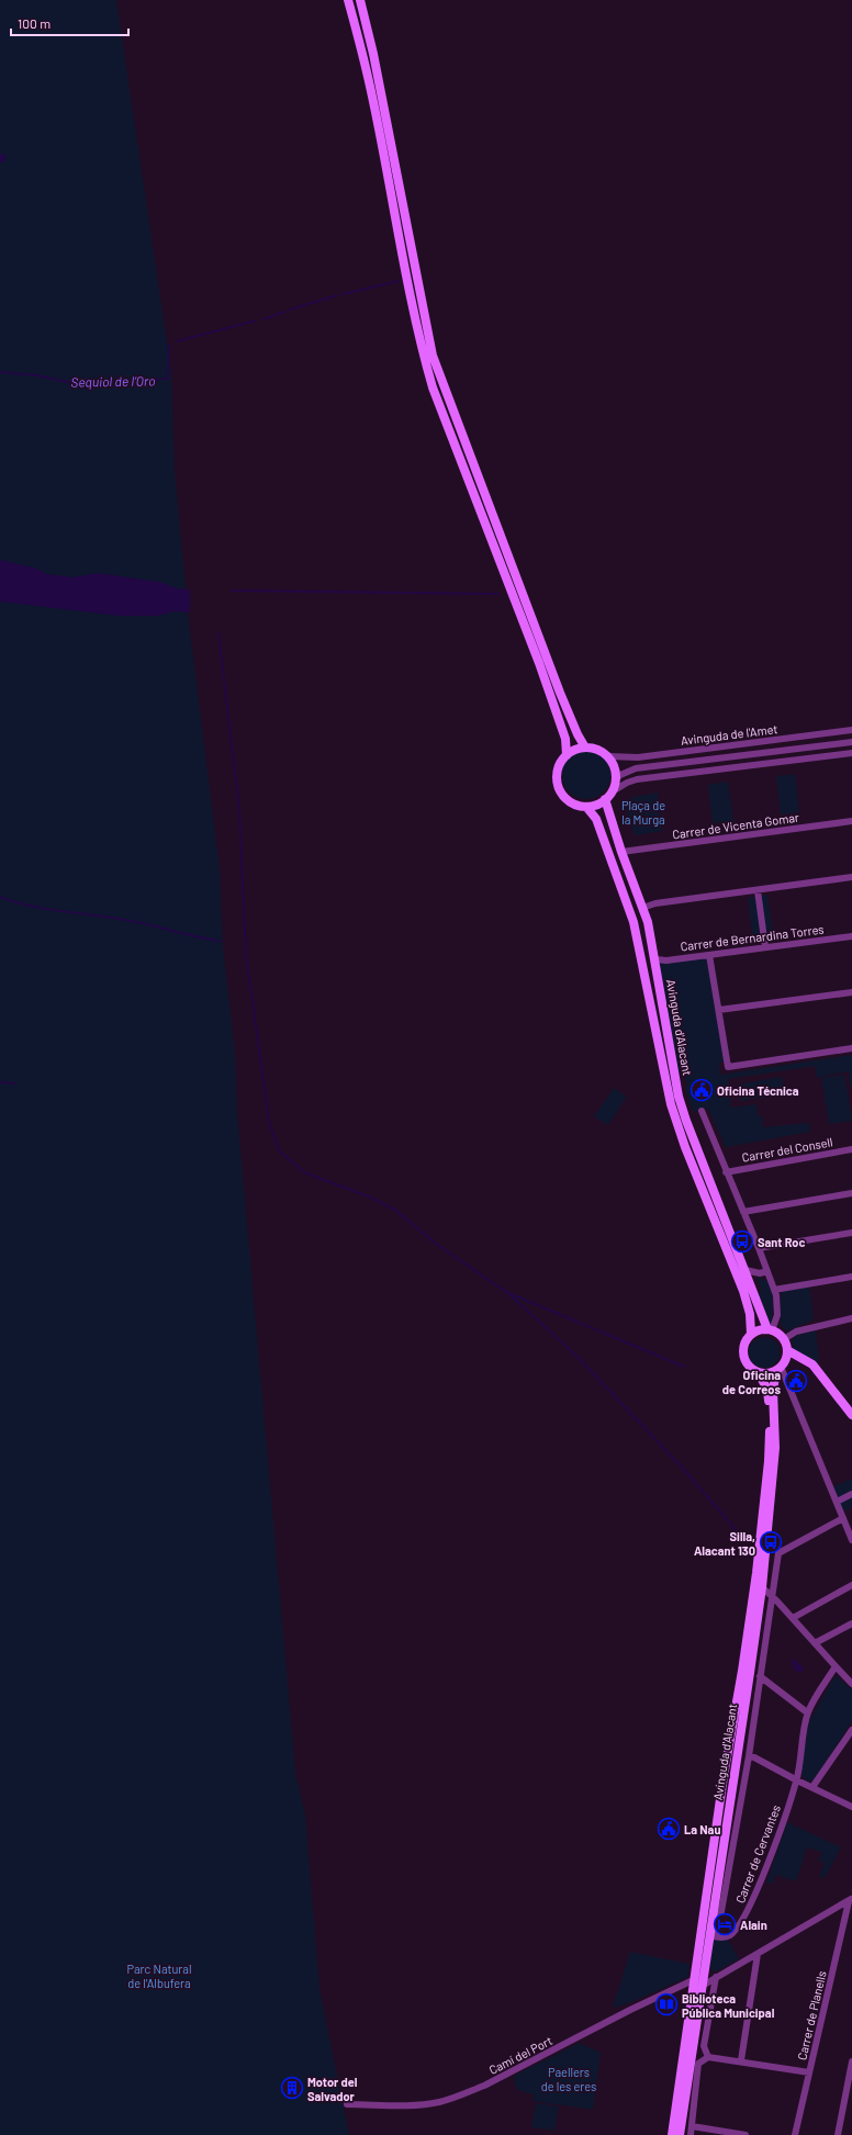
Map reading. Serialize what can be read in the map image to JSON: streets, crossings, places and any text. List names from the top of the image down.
{
  "streets": {
    "main road": ["Avinguda d'Alacant"],
    "street": [
      "Avinguda de l'Amet",
      "Carrer de Vicenta Gomar",
      "Carrer de Bernardina Torres",
      "Carrer del Consell",
      "Carrer de Cervantes",
      "Carrer de Planells",
      "Camí del Port"
    ]
  },
  "crossings": [
    ["Avinguda de l'Amet", "Avinguda d'Alacant"],
    ["Carrer de Vicenta Gomar", "Avinguda d'Alacant"],
    ["Carrer de Bernardina Torres", "Avinguda d'Alacant"],
    ["Avinguda d'Alacant", "Carrer de Cervantes"],
    ["Avinguda d'Alacant", "Camí del Port"]
  ],
  "water": ["Sequiol de l’Oro"],
  "parks": ["Plaça de la Murga", "Parc Natural de l'Albufera", "Paellers de les eres"],
  "places": {
    "public building": ["Oficina Técnica", "Oficina de Correos", "La Nau"],
    "bus stop": ["Sant Roc", "Silla, Alacant 130"],
    "hotel": ["Alain"],
    "library": ["Biblioteca Pública Municipal"],
    "building": ["Motor del Salvador"]
  },
  "scale_bar": "100 m"
}
